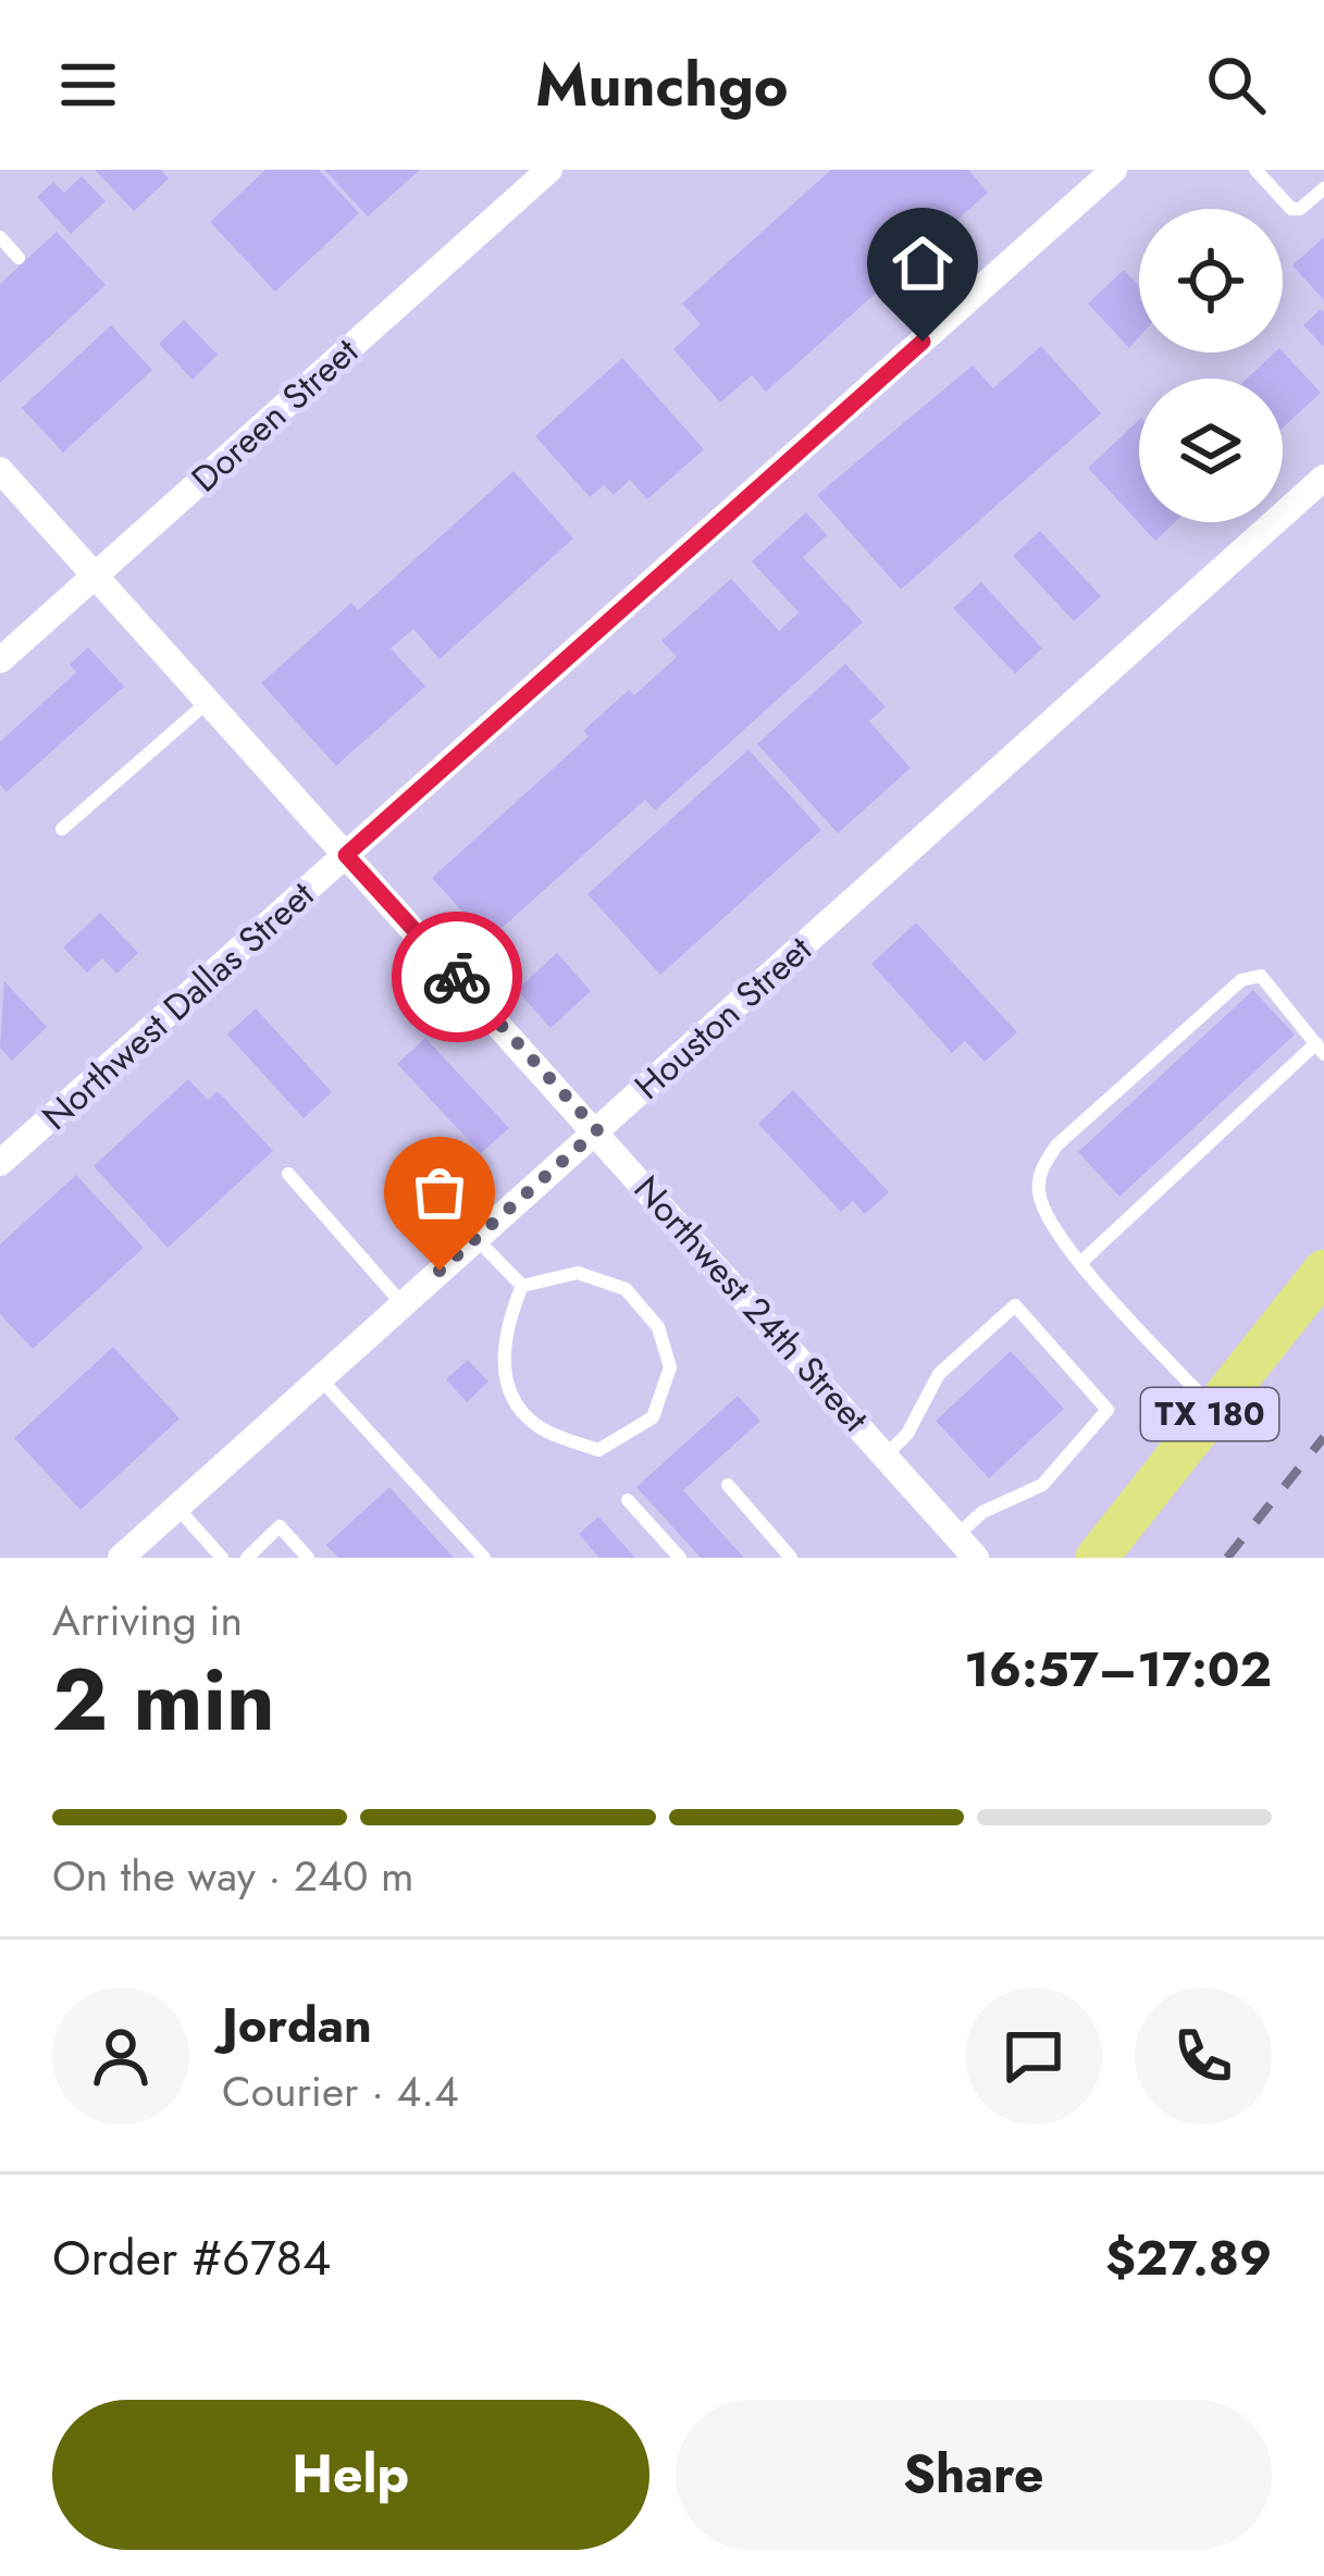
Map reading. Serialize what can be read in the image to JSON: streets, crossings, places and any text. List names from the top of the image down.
{
  "streets": {
    "main road": ["TX 180"],
    "street": [
      "Doreen Street",
      "Northwest Dallas Street",
      "Houston Street",
      "Northwest 24th Street"
    ]
  },
  "crossings": [
    ["Doreen Street", "Northwest 24th Street"],
    ["Northwest Dallas Street", "Northwest 24th Street"],
    ["Houston Street", "Northwest 24th Street"]
  ],
  "page": {
    "header": "Munchgo",
    "heading": ["2 min", "Arriving in", "16:57–17:02"],
    "panel": [
      "Jordan",
      "Courier · 4.4",
      "Order #6784",
      "$27.89"
    ],
    "bar": "On the way · 240 m",
    "buttons": ["Help", "Share"]
  }
}
